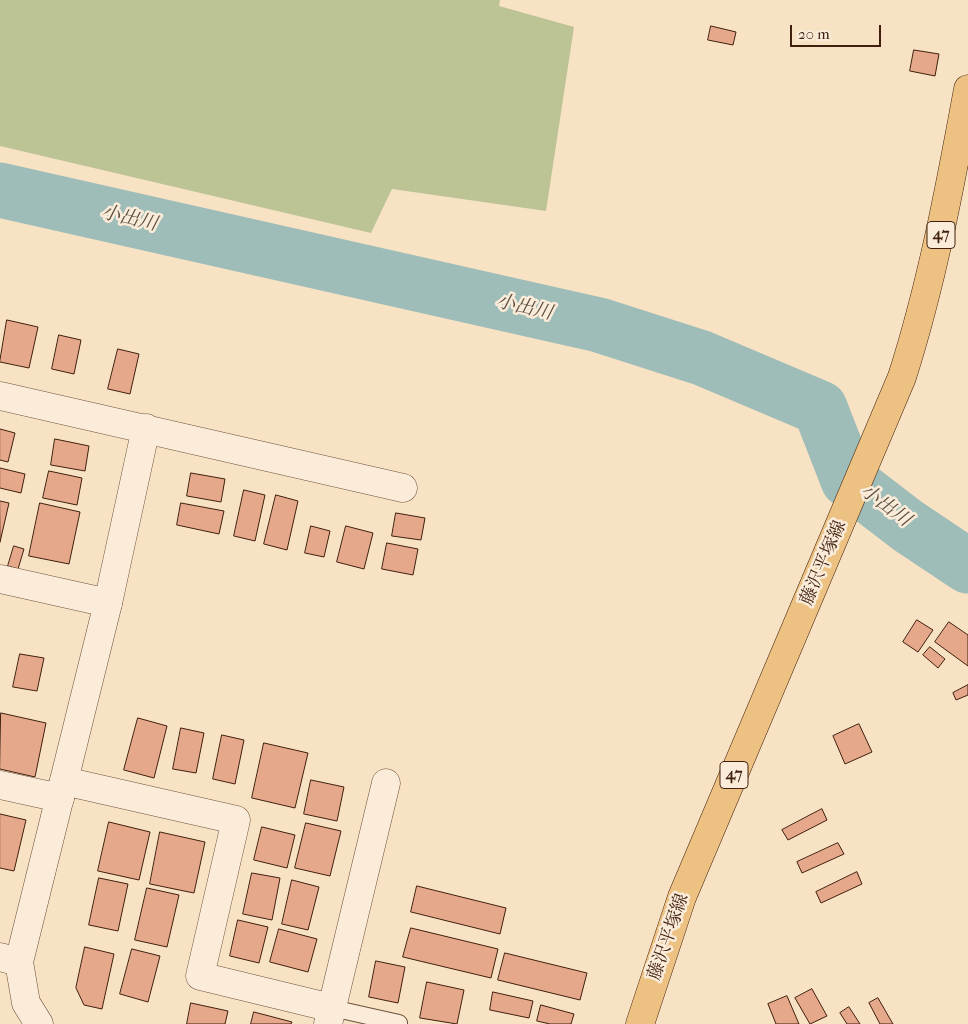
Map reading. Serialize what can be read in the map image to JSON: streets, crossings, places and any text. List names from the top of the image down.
{
  "streets": {
    "main road": ["47", "藤沢平塚線"]
  },
  "water": ["小出川"],
  "scale_bar": "20 m"
}
